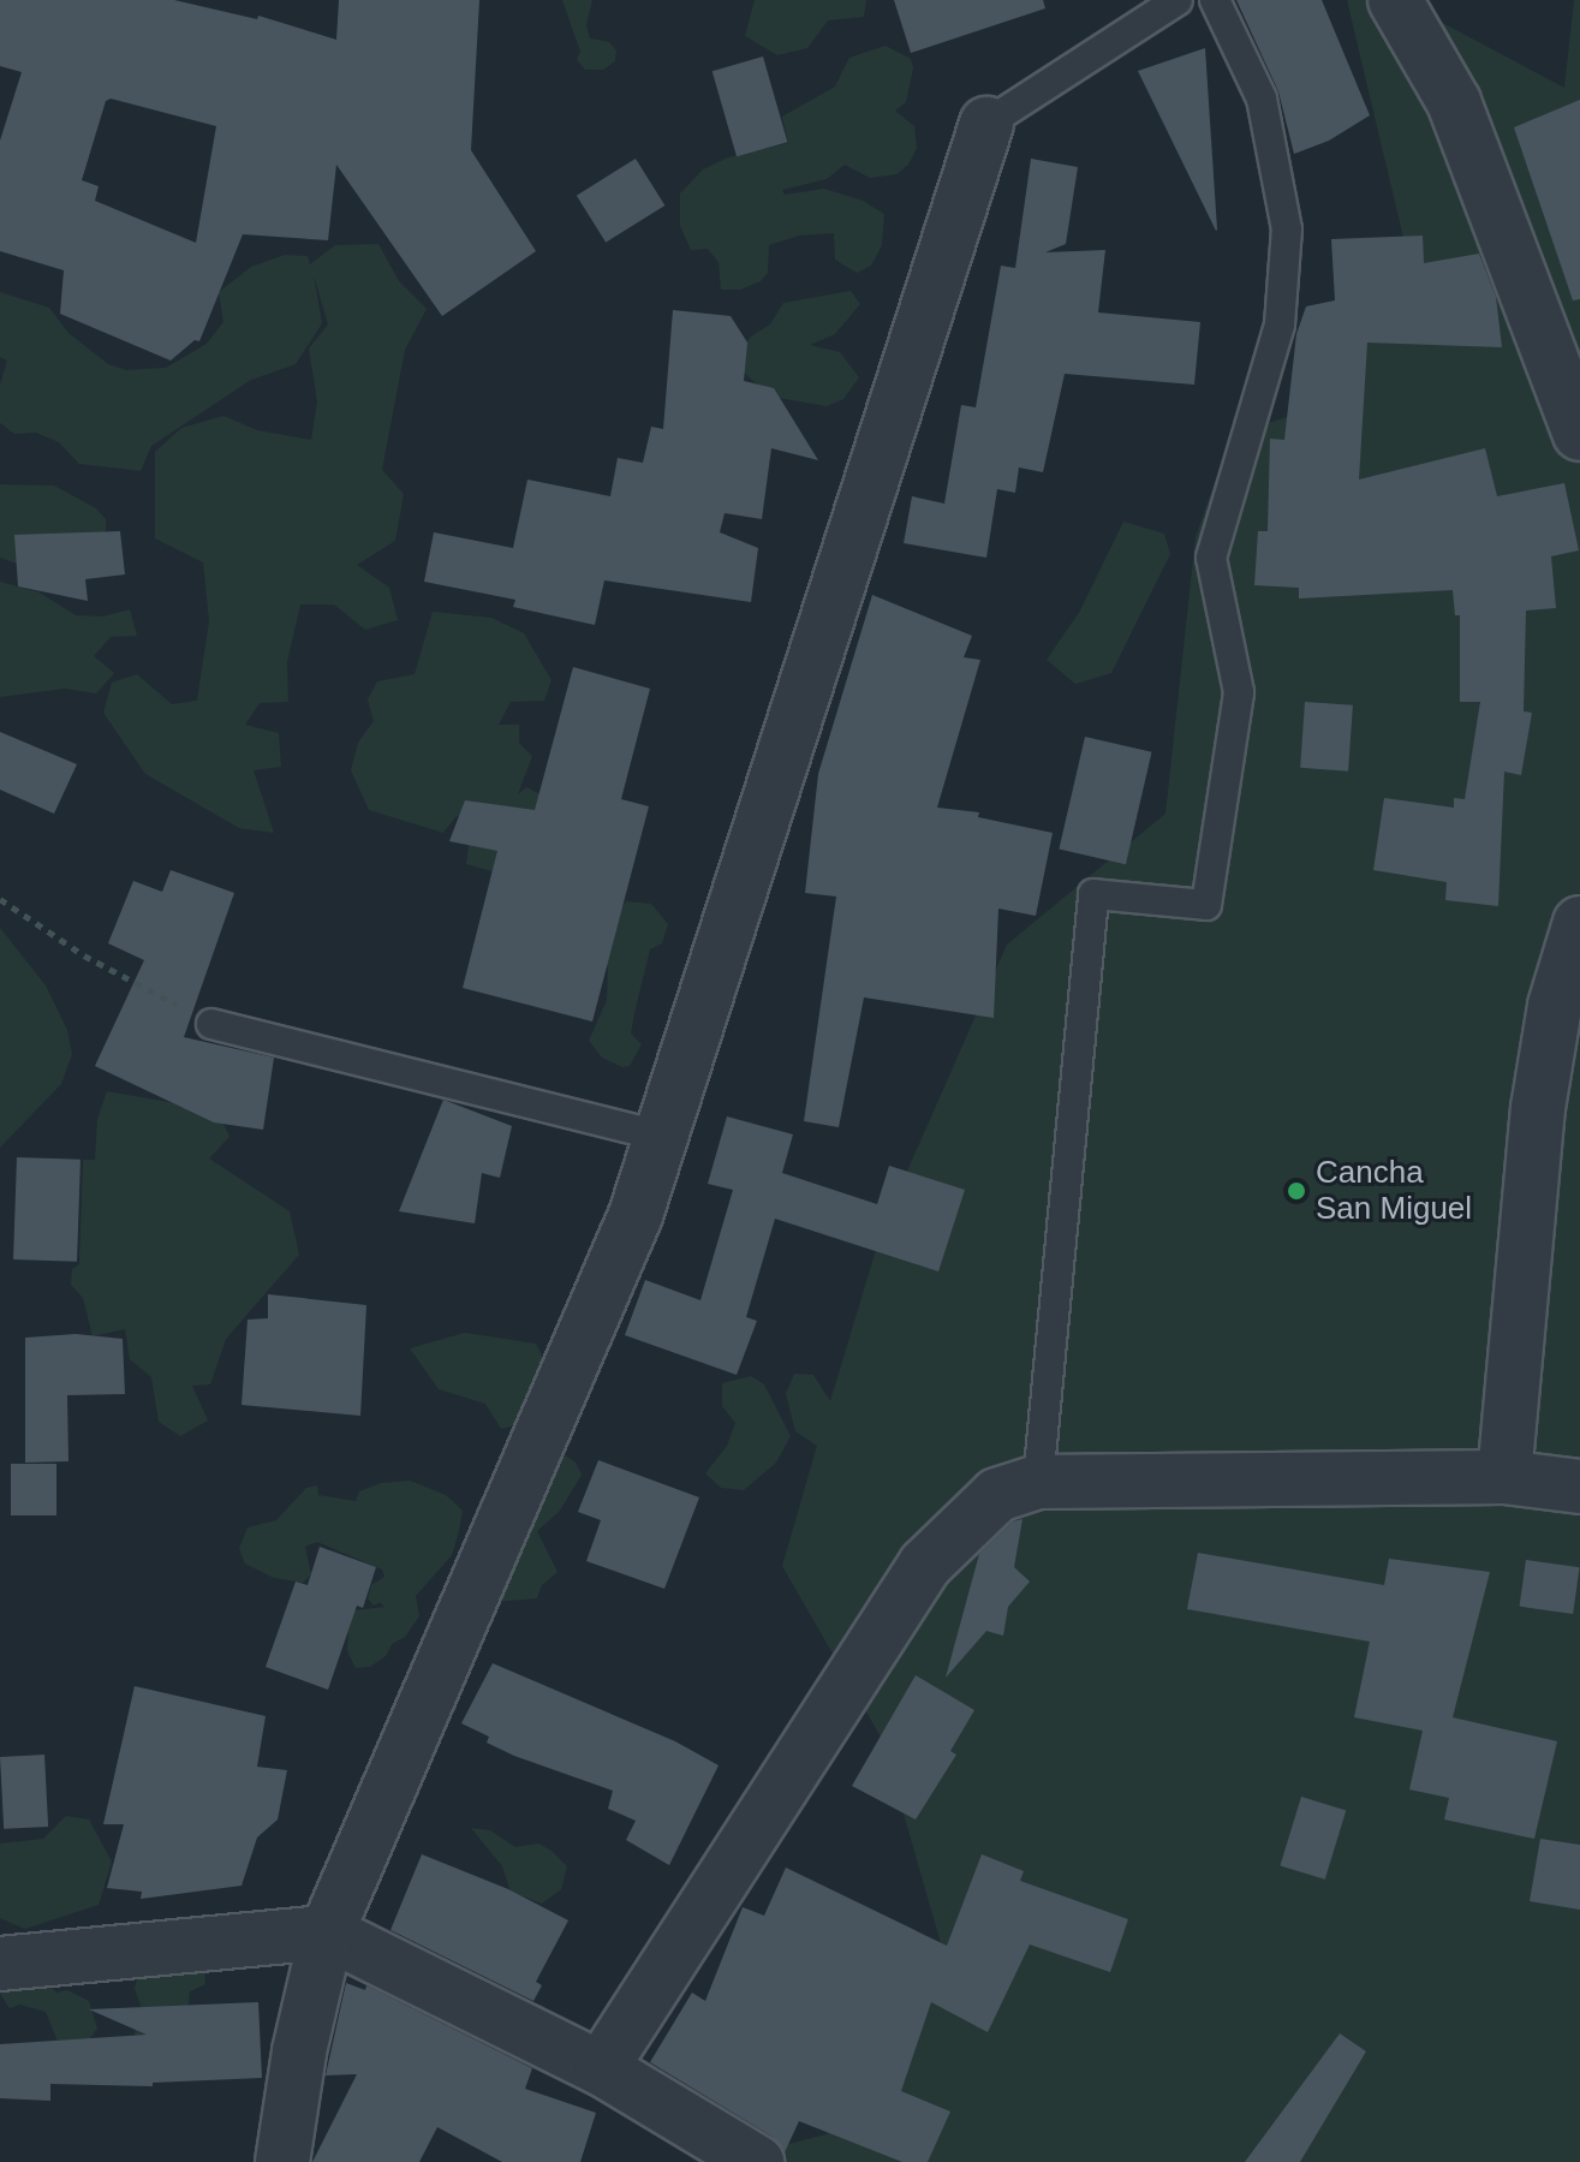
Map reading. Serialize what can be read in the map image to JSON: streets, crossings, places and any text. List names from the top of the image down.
{
  "places": ["Cancha San Miguel"]
}
